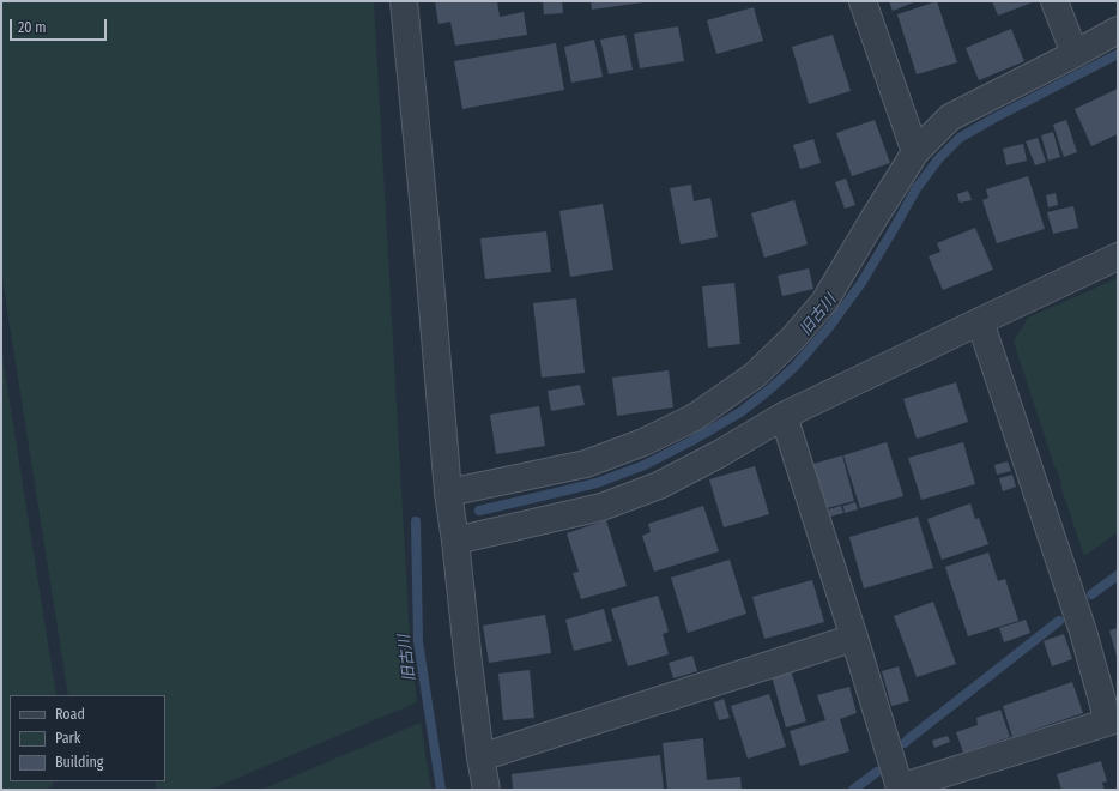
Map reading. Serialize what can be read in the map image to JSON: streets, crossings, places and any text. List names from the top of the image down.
{
  "water": ["旧古川"],
  "legend": ["Road", "Park", "Building"],
  "scale_bar": "20 m"
}
